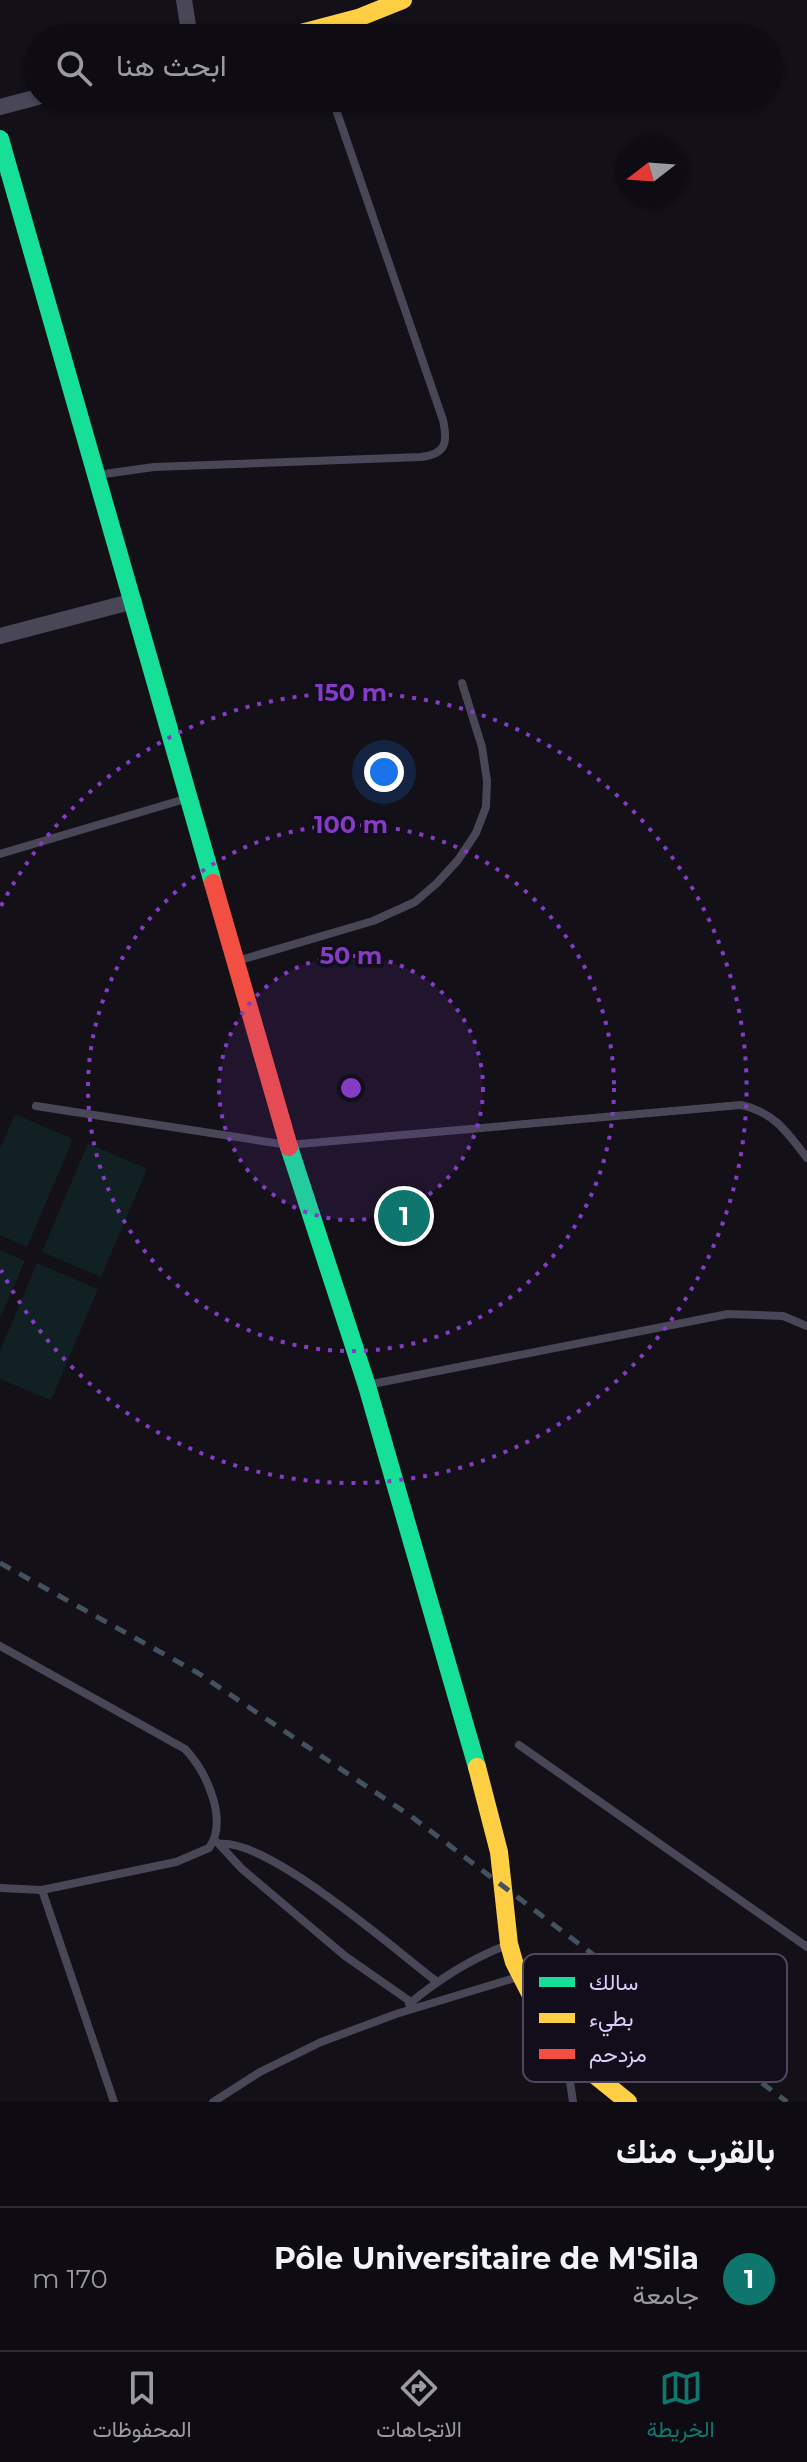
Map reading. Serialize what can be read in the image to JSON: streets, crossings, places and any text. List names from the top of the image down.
{
  "legend": ["سالك", "بطيء", "مزدحم"],
  "north": "left",
  "page": {
    "search": "ابحث هنا",
    "pins": "1",
    "heading": "بالقرب منك",
    "list": [
      {
        "mark": "1",
        "name": "Pôle Universitaire de M'Sila",
        "note": "جامعة",
        "value": "170 m"
      }
    ],
    "nav": ["الخريطة", "الاتجاهات", "المحفوظات"]
  },
  "rings": ["150 m", "100 m", "50 m"]
}
